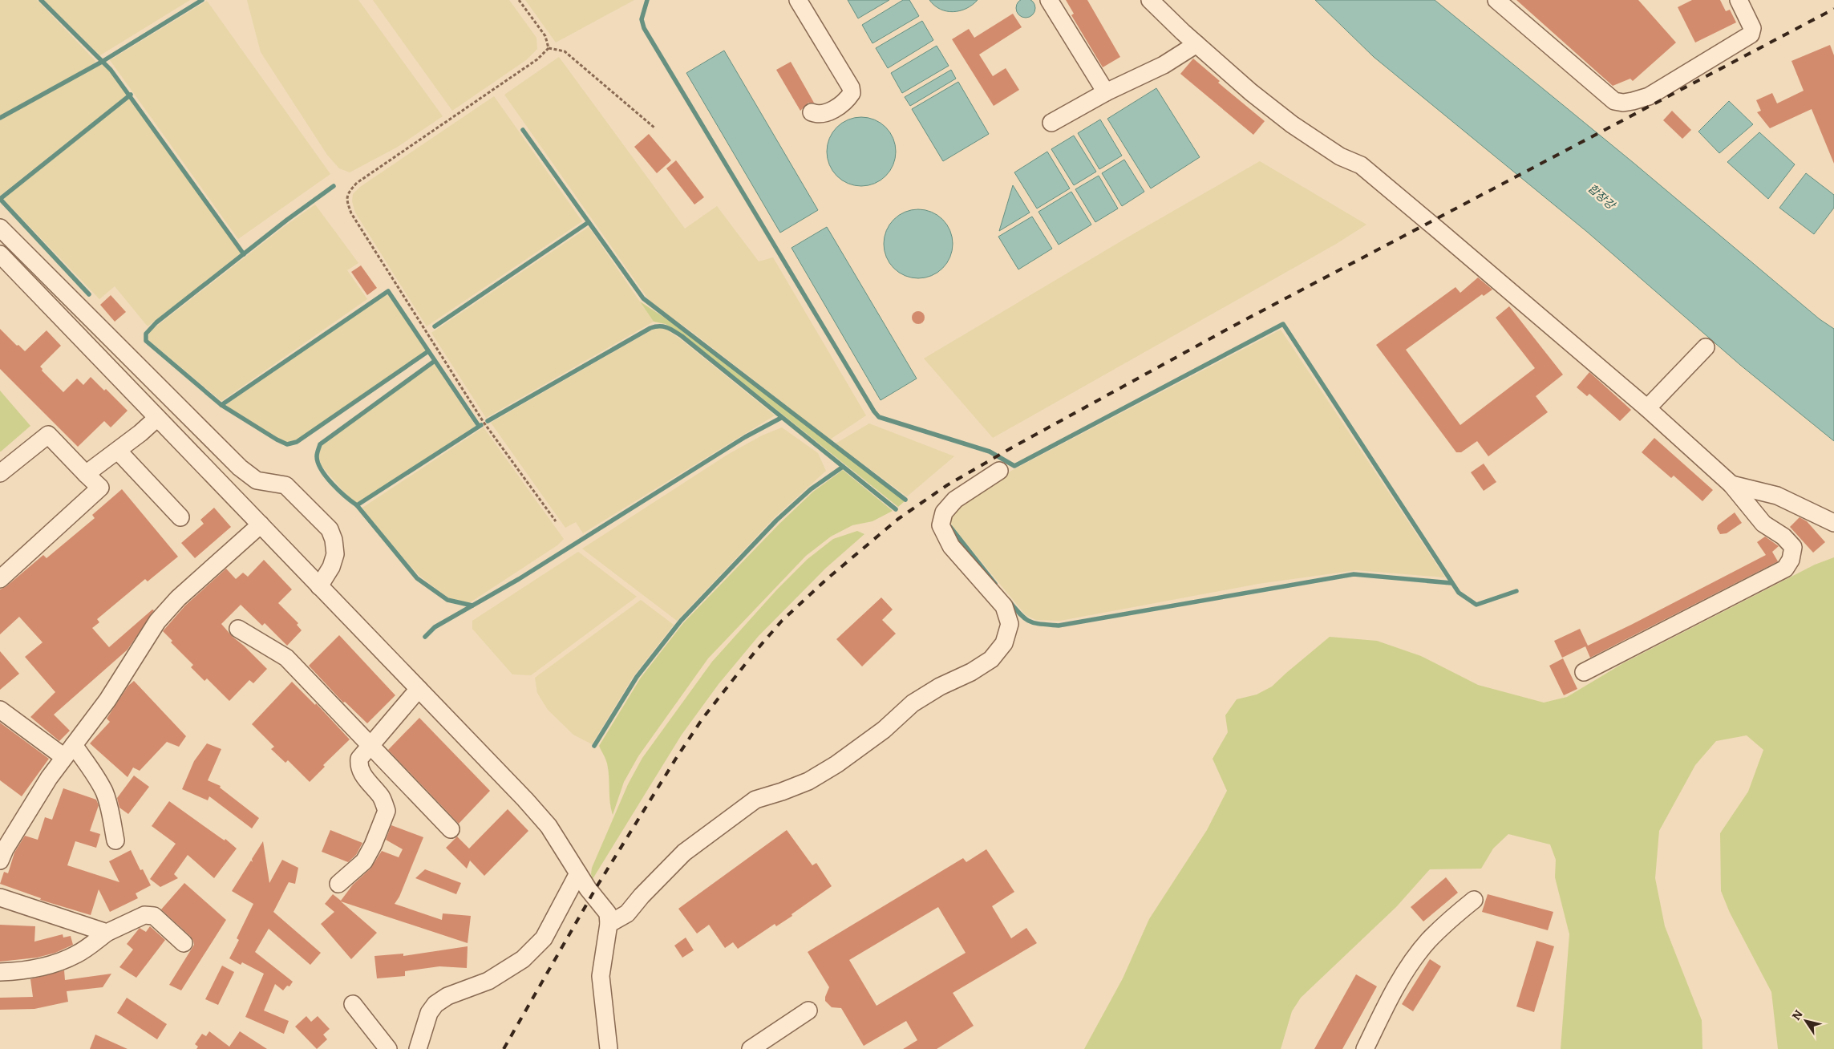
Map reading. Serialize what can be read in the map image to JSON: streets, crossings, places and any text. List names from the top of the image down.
{
  "water": ["합장강"],
  "north": "top left"
}
